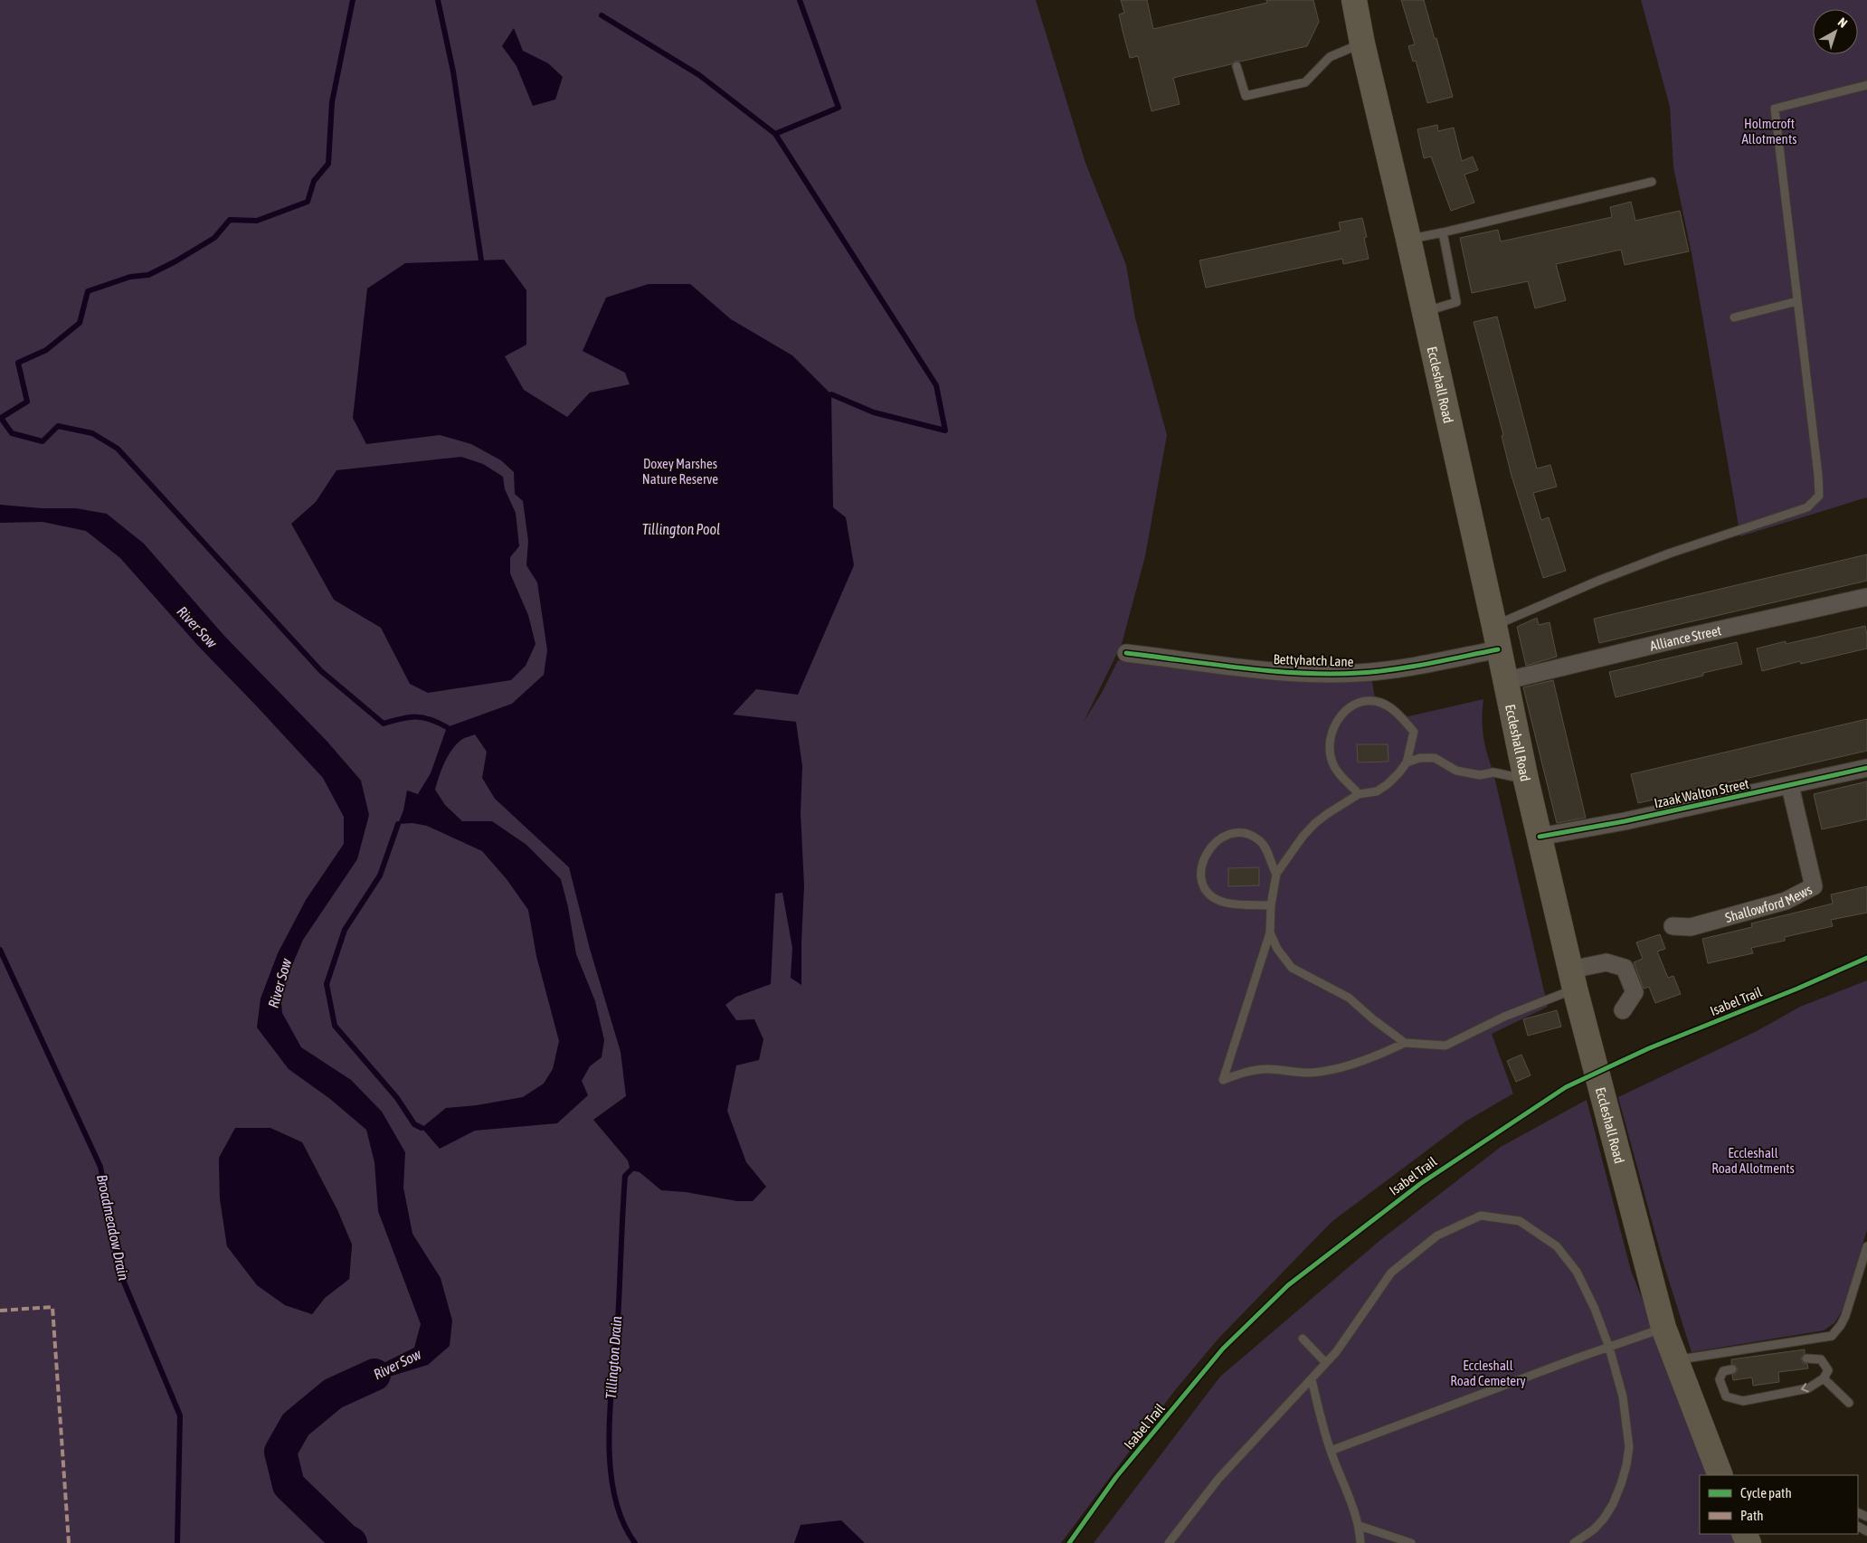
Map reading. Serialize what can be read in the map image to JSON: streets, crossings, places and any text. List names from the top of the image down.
{
  "streets": {
    "main road": ["Eccleshall Road"],
    "street": [
      "Alliance Street",
      "Bettyhatch Lane",
      "Izaak Walton Street",
      "Shallowford Mews"
    ],
    "cycle path": ["Isabel Trail"]
  },
  "crossings": [
    ["Eccleshall Road", "Alliance Street"],
    ["Eccleshall Road", "Bettyhatch Lane"],
    ["Eccleshall Road", "Izaak Walton Street"],
    ["Izaak Walton Street", "Shallowford Mews"]
  ],
  "water": [
    "Tillington Pool",
    "River Sow",
    "Broadmeadow Drain",
    "Tillington Drain"
  ],
  "parks": [
    "Holmcroft Allotments",
    "Doxey Marshes Nature Reserve",
    "Eccleshall Road Allotments",
    "Eccleshall Road Cemetery"
  ],
  "legend": ["Cycle path", "Path"],
  "north": "top right"
}
